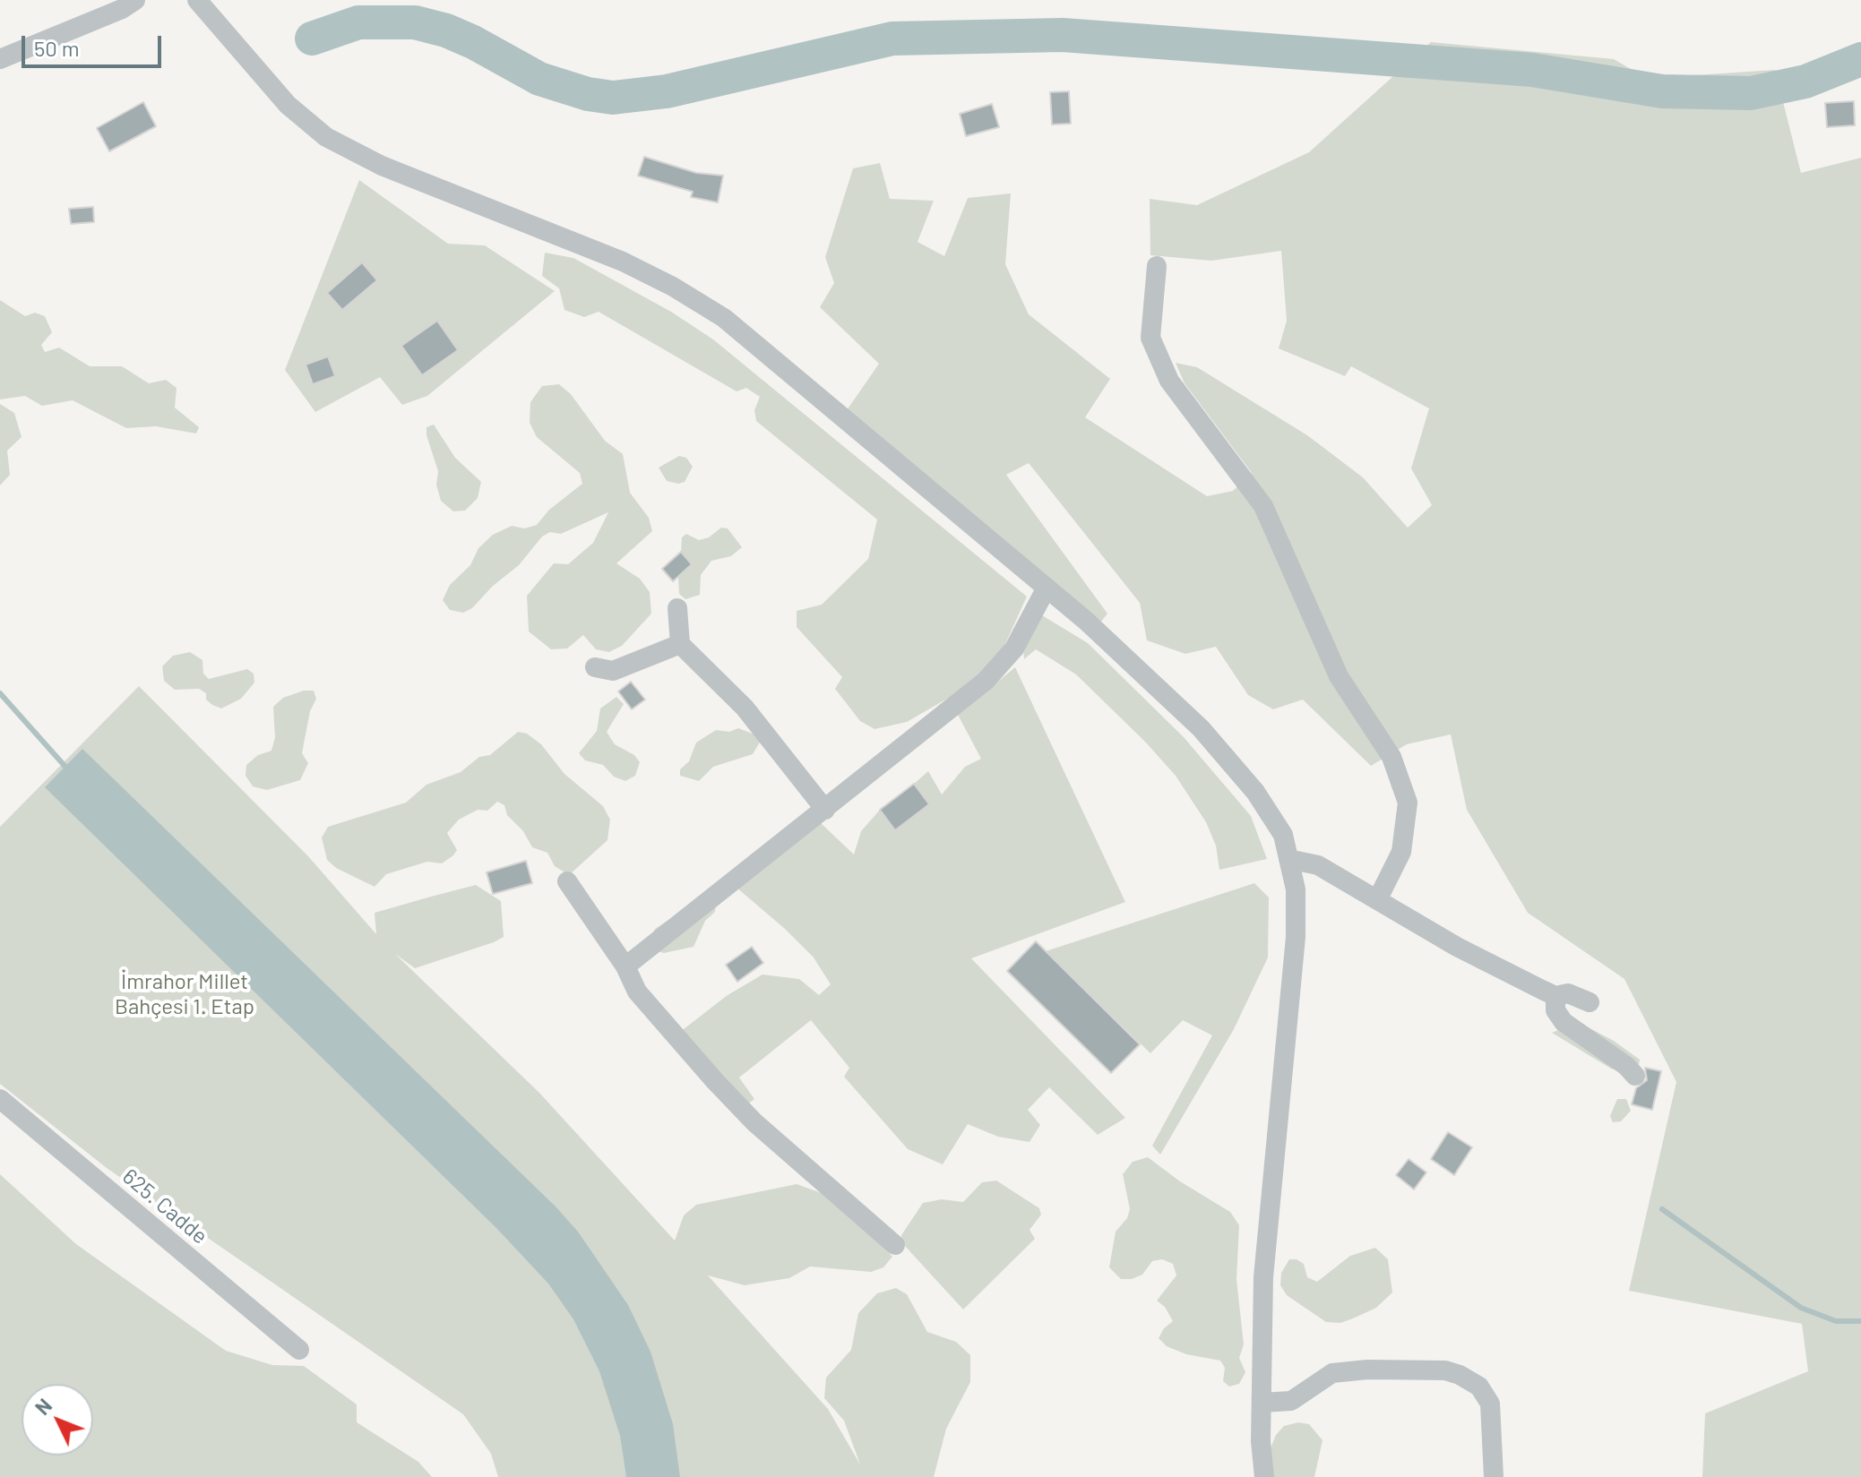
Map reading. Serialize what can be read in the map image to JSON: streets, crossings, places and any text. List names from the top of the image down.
{
  "streets": {
    "street": ["625. Cadde"]
  },
  "parks": ["İmrahor Millet Bahçesi 1. Etap"],
  "scale_bar": "50 m",
  "north": "top left"
}
